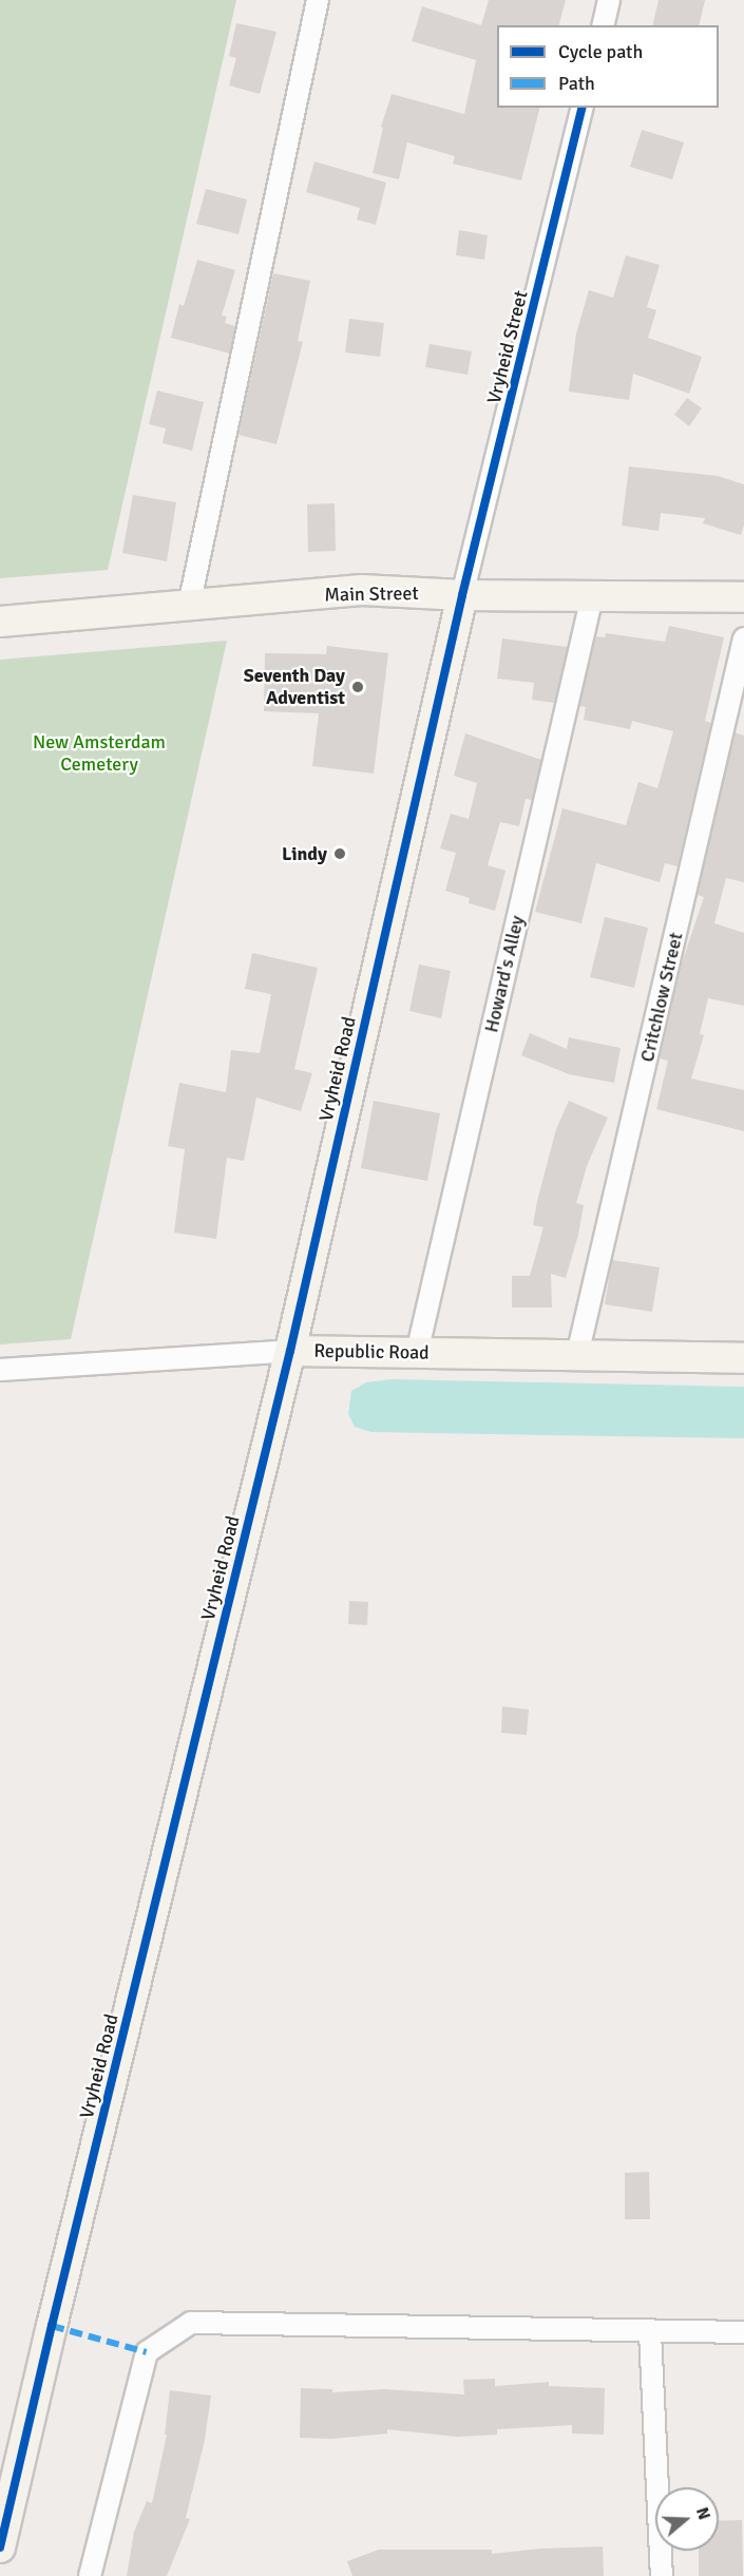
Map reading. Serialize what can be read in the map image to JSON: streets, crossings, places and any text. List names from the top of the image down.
{
  "streets": {
    "street": [
      "Vryheid Street",
      "Main Street",
      "Howard's Alley",
      "Critchlow Street",
      "Vryheid Road",
      "Republic Road"
    ]
  },
  "crossings": [
    ["Vryheid Street", "Main Street"],
    ["Vryheid Street", "Vryheid Road"],
    ["Main Street", "Howard's Alley"],
    ["Main Street", "Vryheid Road"],
    ["Howard's Alley", "Republic Road"],
    ["Critchlow Street", "Republic Road"],
    ["Vryheid Road", "Republic Road"]
  ],
  "parks": ["New Amsterdam Cemetery"],
  "places": ["Seventh Day Adventist", "Lindy"],
  "legend": ["Cycle path", "Path"],
  "north": "right"
}
